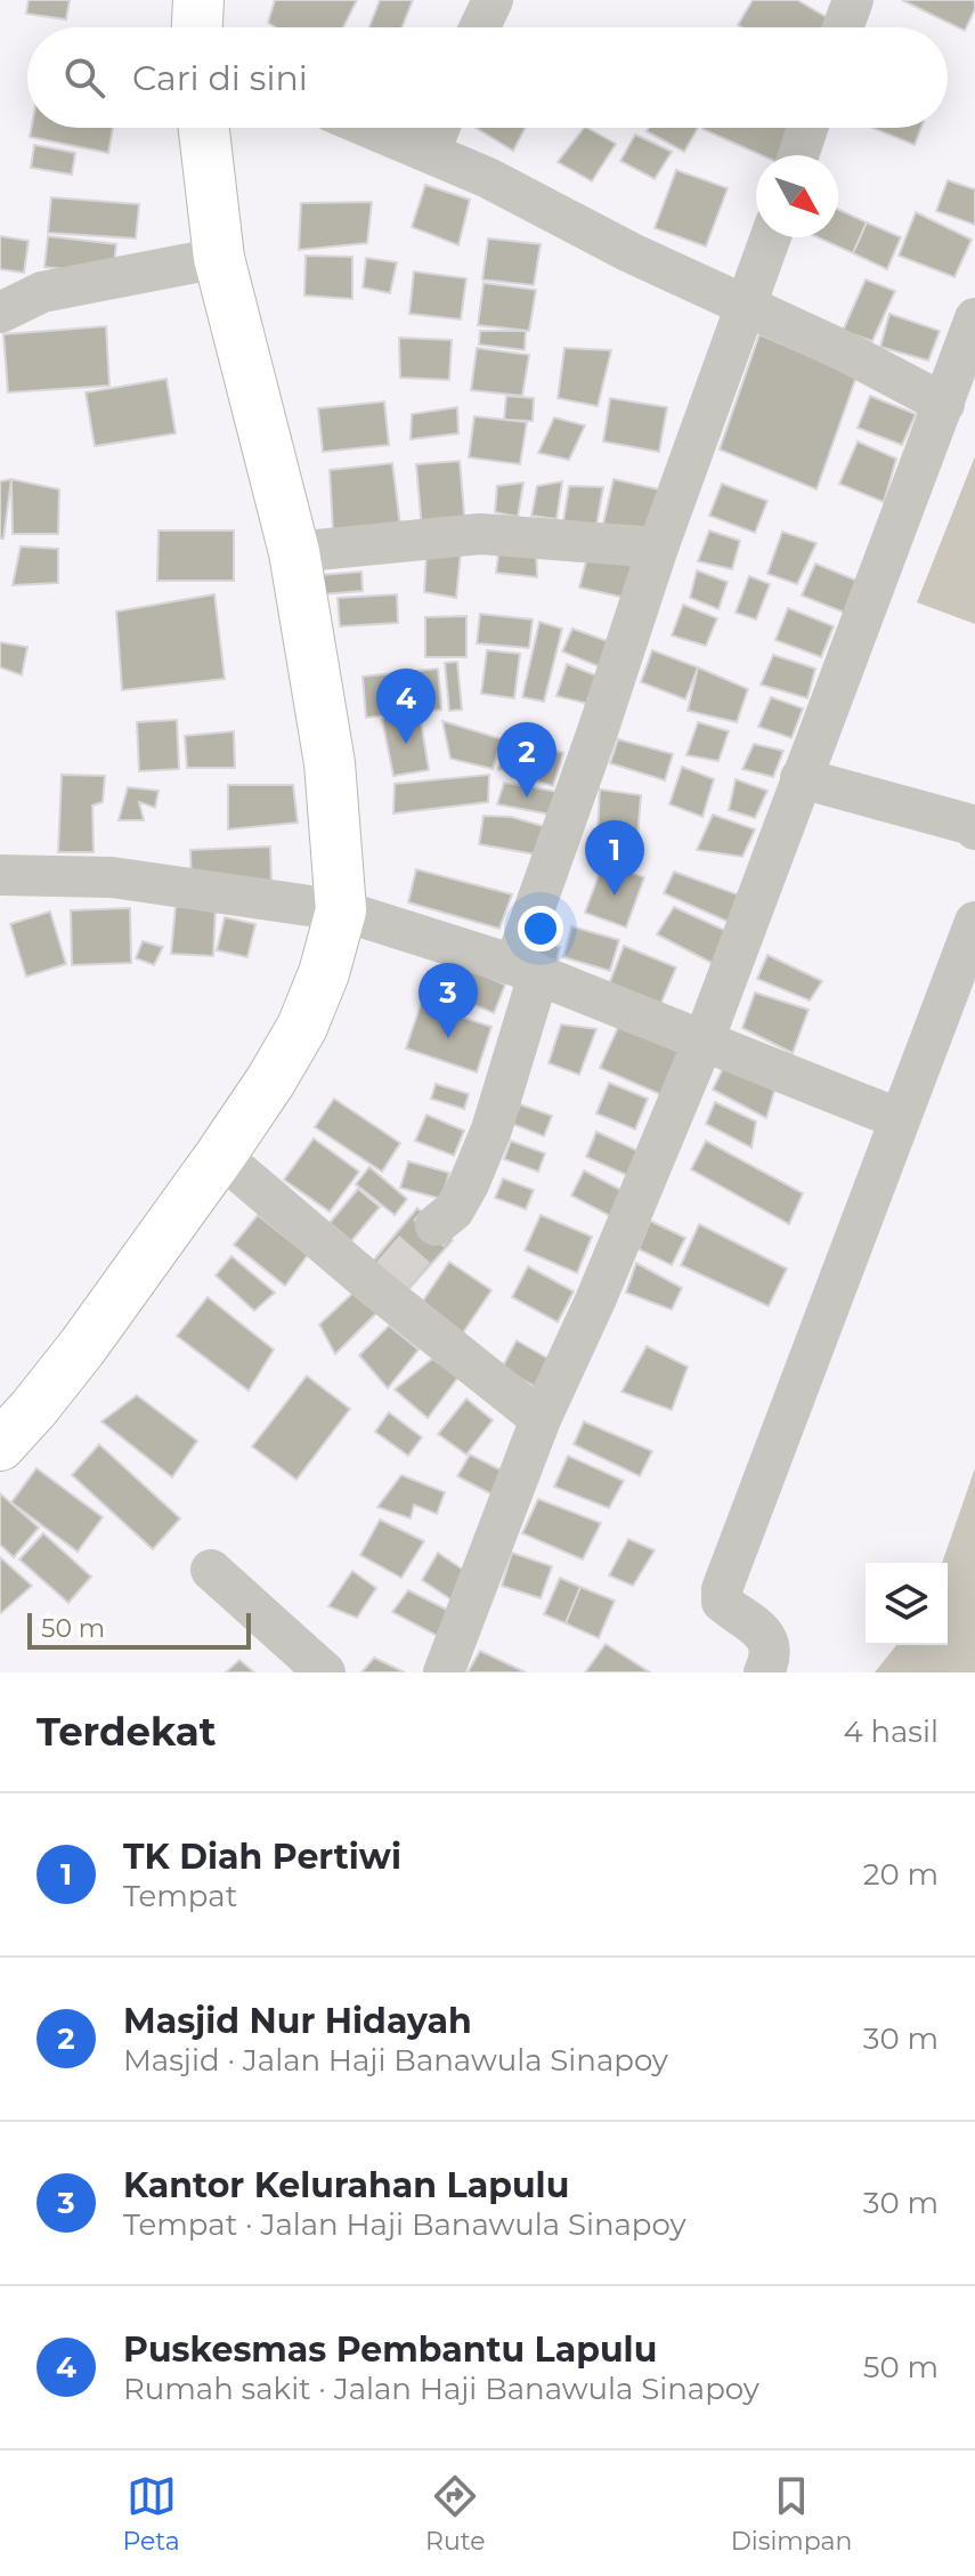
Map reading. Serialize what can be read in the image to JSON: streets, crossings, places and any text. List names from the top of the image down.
{
  "scale_bar": "50 m",
  "north": "bottom right",
  "page": {
    "search": "Cari di sini",
    "pins": [
      "4",
      "2",
      "1",
      "3"
    ],
    "scale": "50 m",
    "heading": ["Terdekat", "4 hasil"],
    "list": [
      {
        "mark": "1",
        "name": "TK Diah Pertiwi",
        "note": "Tempat",
        "value": "20 m"
      },
      {
        "mark": "2",
        "name": "Masjid Nur Hidayah",
        "note": "Masjid · Jalan Haji Banawula Sinapoy",
        "value": "30 m"
      },
      {
        "mark": "3",
        "name": "Kantor Kelurahan Lapulu",
        "note": "Tempat · Jalan Haji Banawula Sinapoy",
        "value": "30 m"
      },
      {
        "mark": "4",
        "name": "Puskesmas Pembantu Lapulu",
        "note": "Rumah sakit · Jalan Haji Banawula Sinapoy",
        "value": "50 m"
      }
    ],
    "nav": ["Peta", "Rute", "Disimpan"]
  }
}
